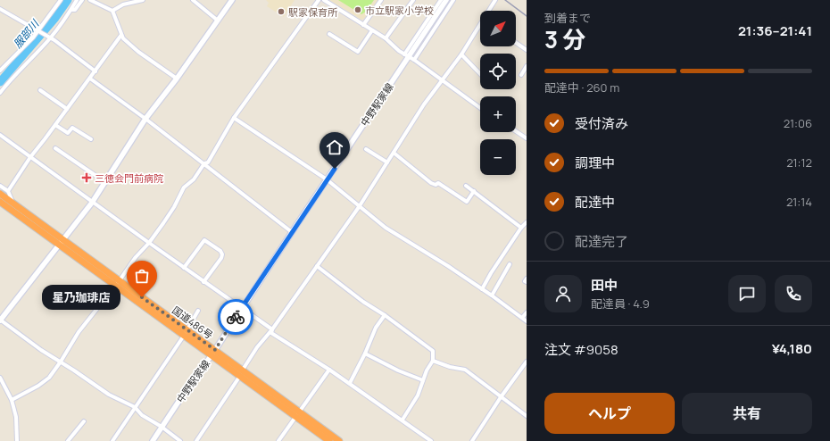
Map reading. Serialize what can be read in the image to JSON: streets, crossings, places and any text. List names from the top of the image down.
{
  "streets": {
    "highway": ["国道486号"],
    "main road": ["中野駅家線"]
  },
  "crossings": [
    ["中野駅家線", "国道486号"]
  ],
  "water": ["服部川"],
  "places": {
    "other": ["市立駅家小学校", "駅家保育所", "星乃珈琲店"],
    "health": ["三徳会門前病院"]
  },
  "north": "top right",
  "page": {
    "heading": ["3 分", "到着まで", "21:36–21:41"],
    "panel": [
      "田中",
      "配達員 · 4.9",
      "注文 #9058",
      "¥4,180"
    ],
    "map_buttons": ["+", "−"],
    "bar": "配達中 · 260 m",
    "list": [
      ["受付済み", "21:06"],
      ["調理中", "21:12"],
      ["配達中", "21:14"],
      "配達完了"
    ],
    "bubble": "星乃珈琲店",
    "buttons": ["ヘルプ", "共有"]
  }
}
